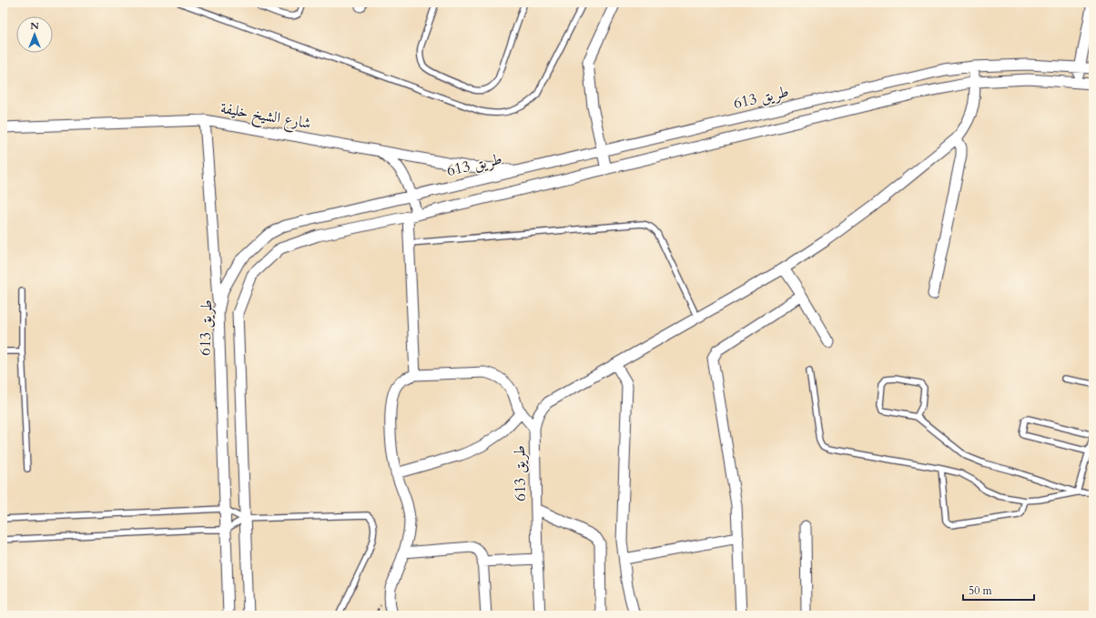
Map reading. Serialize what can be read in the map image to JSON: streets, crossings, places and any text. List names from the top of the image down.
{
  "streets": {
    "street": ["طريق 613", "شارع الشيخ خليفة"]
  },
  "crossings": [
    ["طريق 613", "شارع الشيخ خليفة"]
  ],
  "scale_bar": "50 m",
  "north": "top"
}
